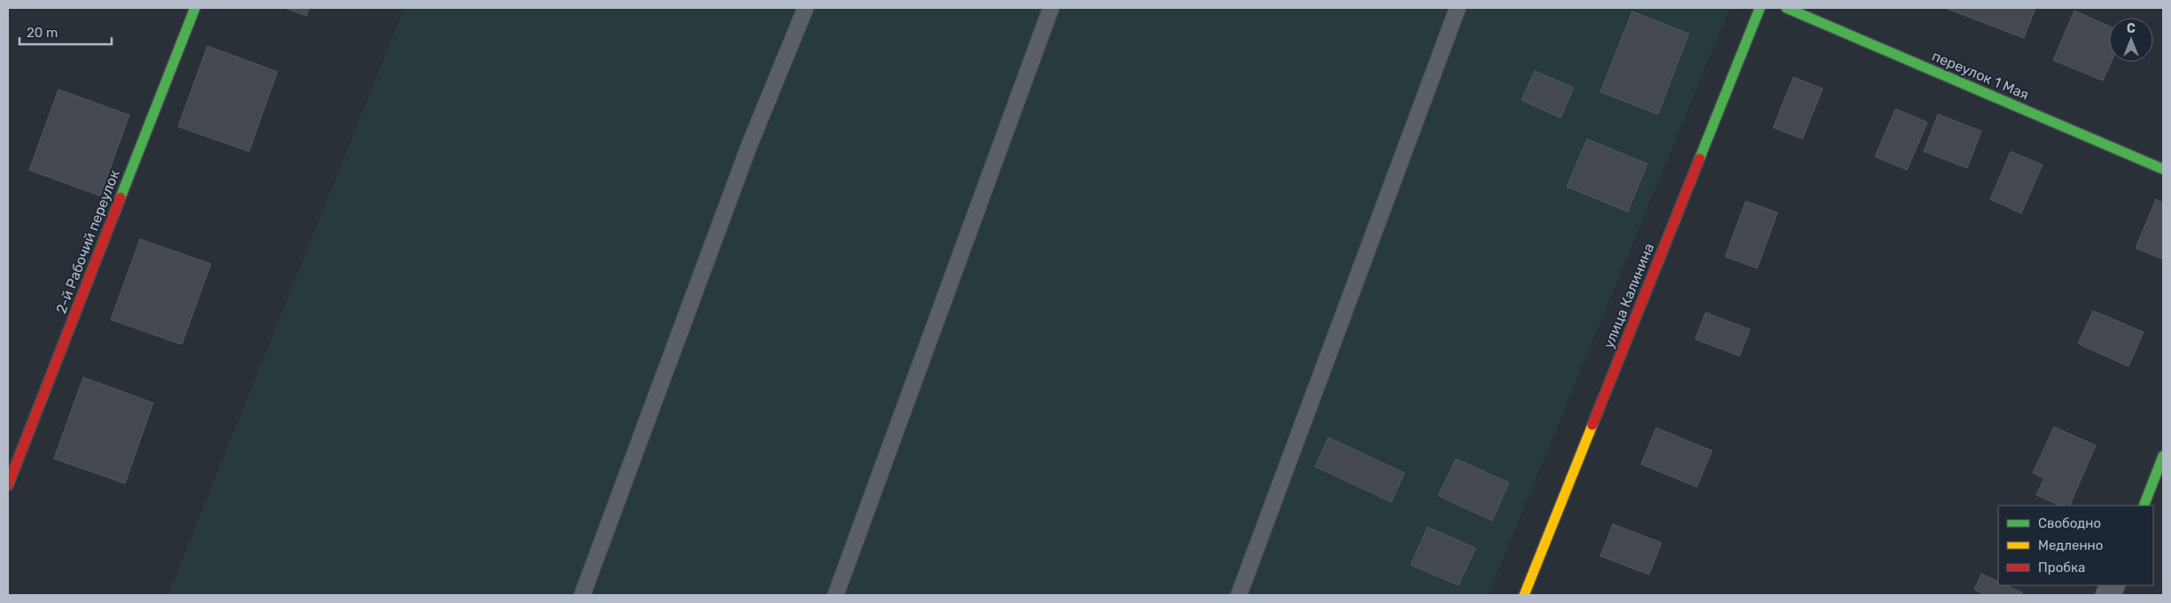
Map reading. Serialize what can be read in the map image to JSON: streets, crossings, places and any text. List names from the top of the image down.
{
  "streets": {
    "street": ["переулок 1 Мая", "2-й Рабочий переулок", "улица Калинина"]
  },
  "legend": ["Свободно", "Медленно", "Пробка"],
  "scale_bar": "20 m",
  "north": "top"
}
